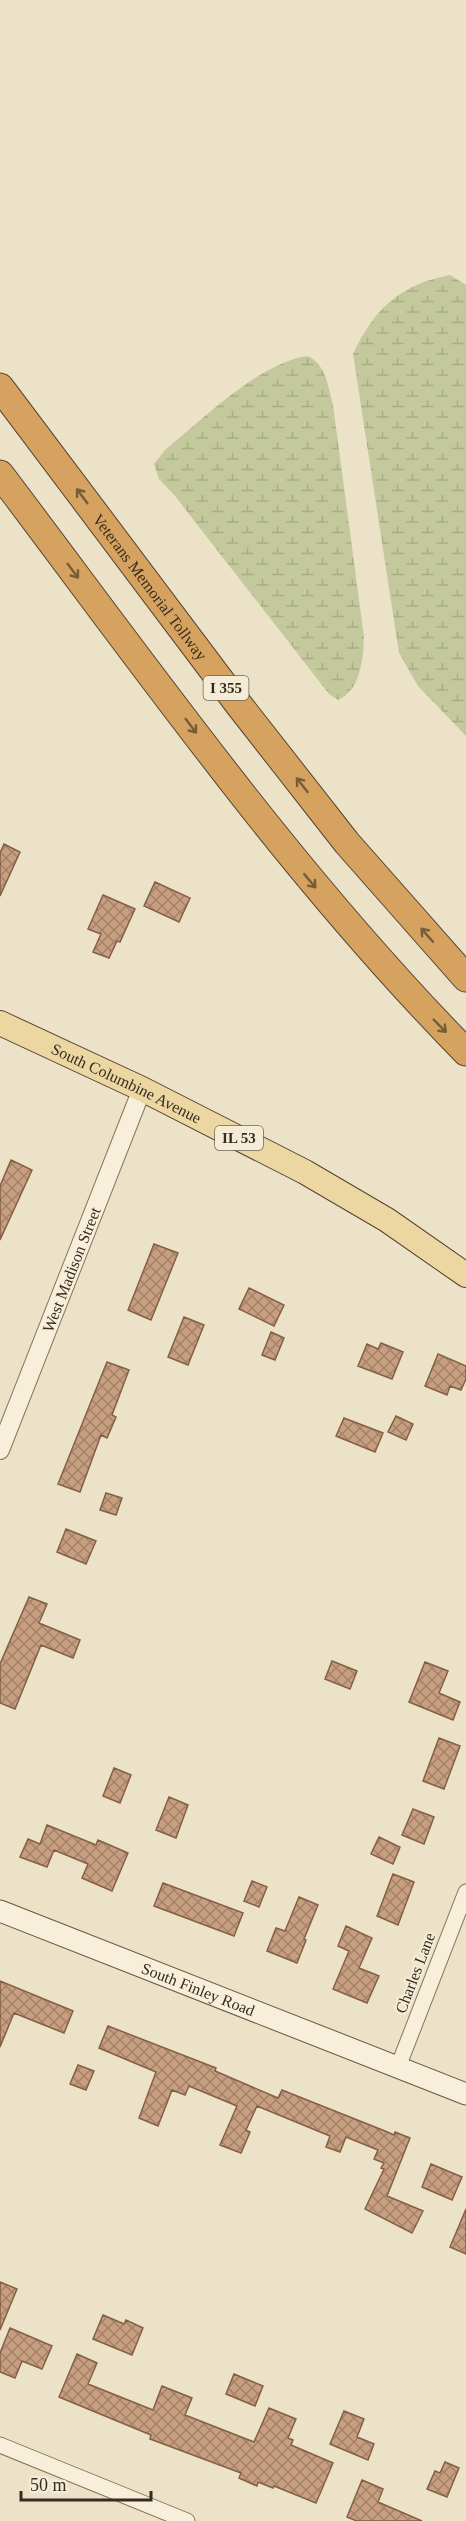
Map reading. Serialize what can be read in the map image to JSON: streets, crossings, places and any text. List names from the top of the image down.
{
  "streets": {
    "highway": ["Veterans Memorial Tollway", "I 355"],
    "main road": ["South Columbine Avenue", "IL 53", "South Finley Road"],
    "street": ["West Madison Street", "Charles Lane"]
  },
  "crossings": [
    ["South Columbine Avenue", "West Madison Street"],
    ["Charles Lane", "South Finley Road"]
  ],
  "scale_bar": "50 m"
}
